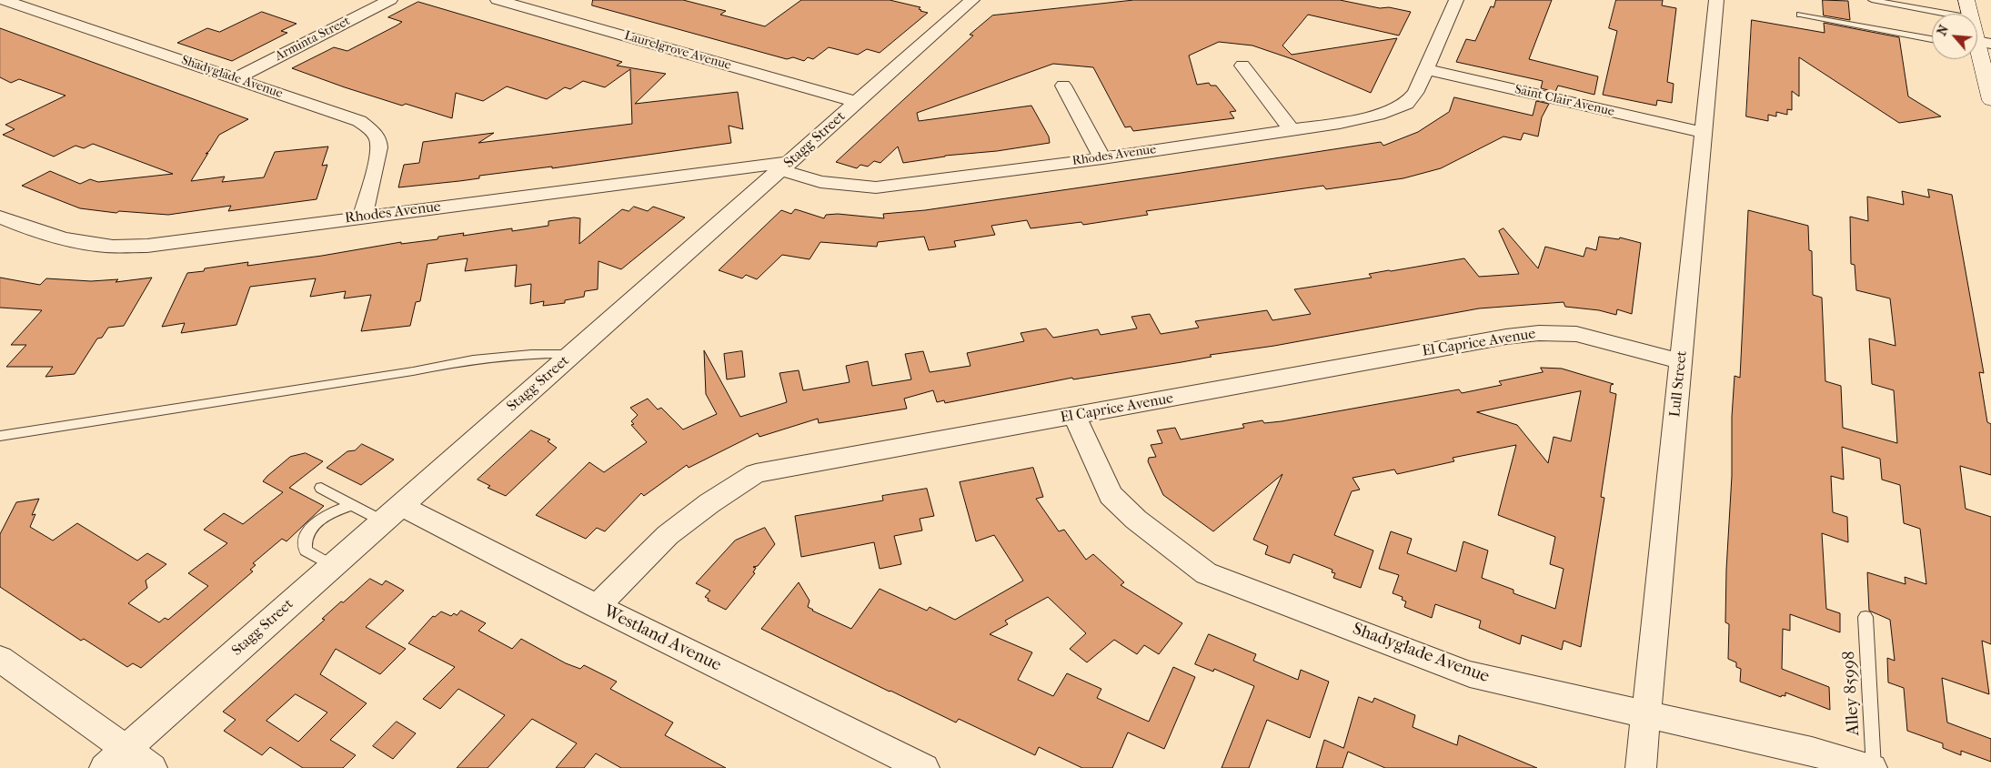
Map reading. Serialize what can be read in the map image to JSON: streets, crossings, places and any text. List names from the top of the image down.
{
  "streets": {
    "street": [
      "Arminta Street",
      "Laurelgrove Avenue",
      "Shadyglade Avenue",
      "Saint Clair Avenue",
      "Stagg Street",
      "Rhodes Avenue",
      "El Caprice Avenue",
      "Lull Street",
      "Westland Avenue"
    ],
    "lane": ["Alley 85998"]
  },
  "crossings": [
    ["Arminta Street", "Shadyglade Avenue"],
    ["Laurelgrove Avenue", "Stagg Street"],
    ["Shadyglade Avenue", "Rhodes Avenue"],
    ["Shadyglade Avenue", "El Caprice Avenue"],
    ["Shadyglade Avenue", "Lull Street"],
    ["Shadyglade Avenue", "Alley 85998"],
    ["Saint Clair Avenue", "Rhodes Avenue"],
    ["Saint Clair Avenue", "Lull Street"],
    ["Stagg Street", "Rhodes Avenue"],
    ["Stagg Street", "Westland Avenue"],
    ["El Caprice Avenue", "Lull Street"],
    ["El Caprice Avenue", "Westland Avenue"]
  ],
  "north": "top left"
}
